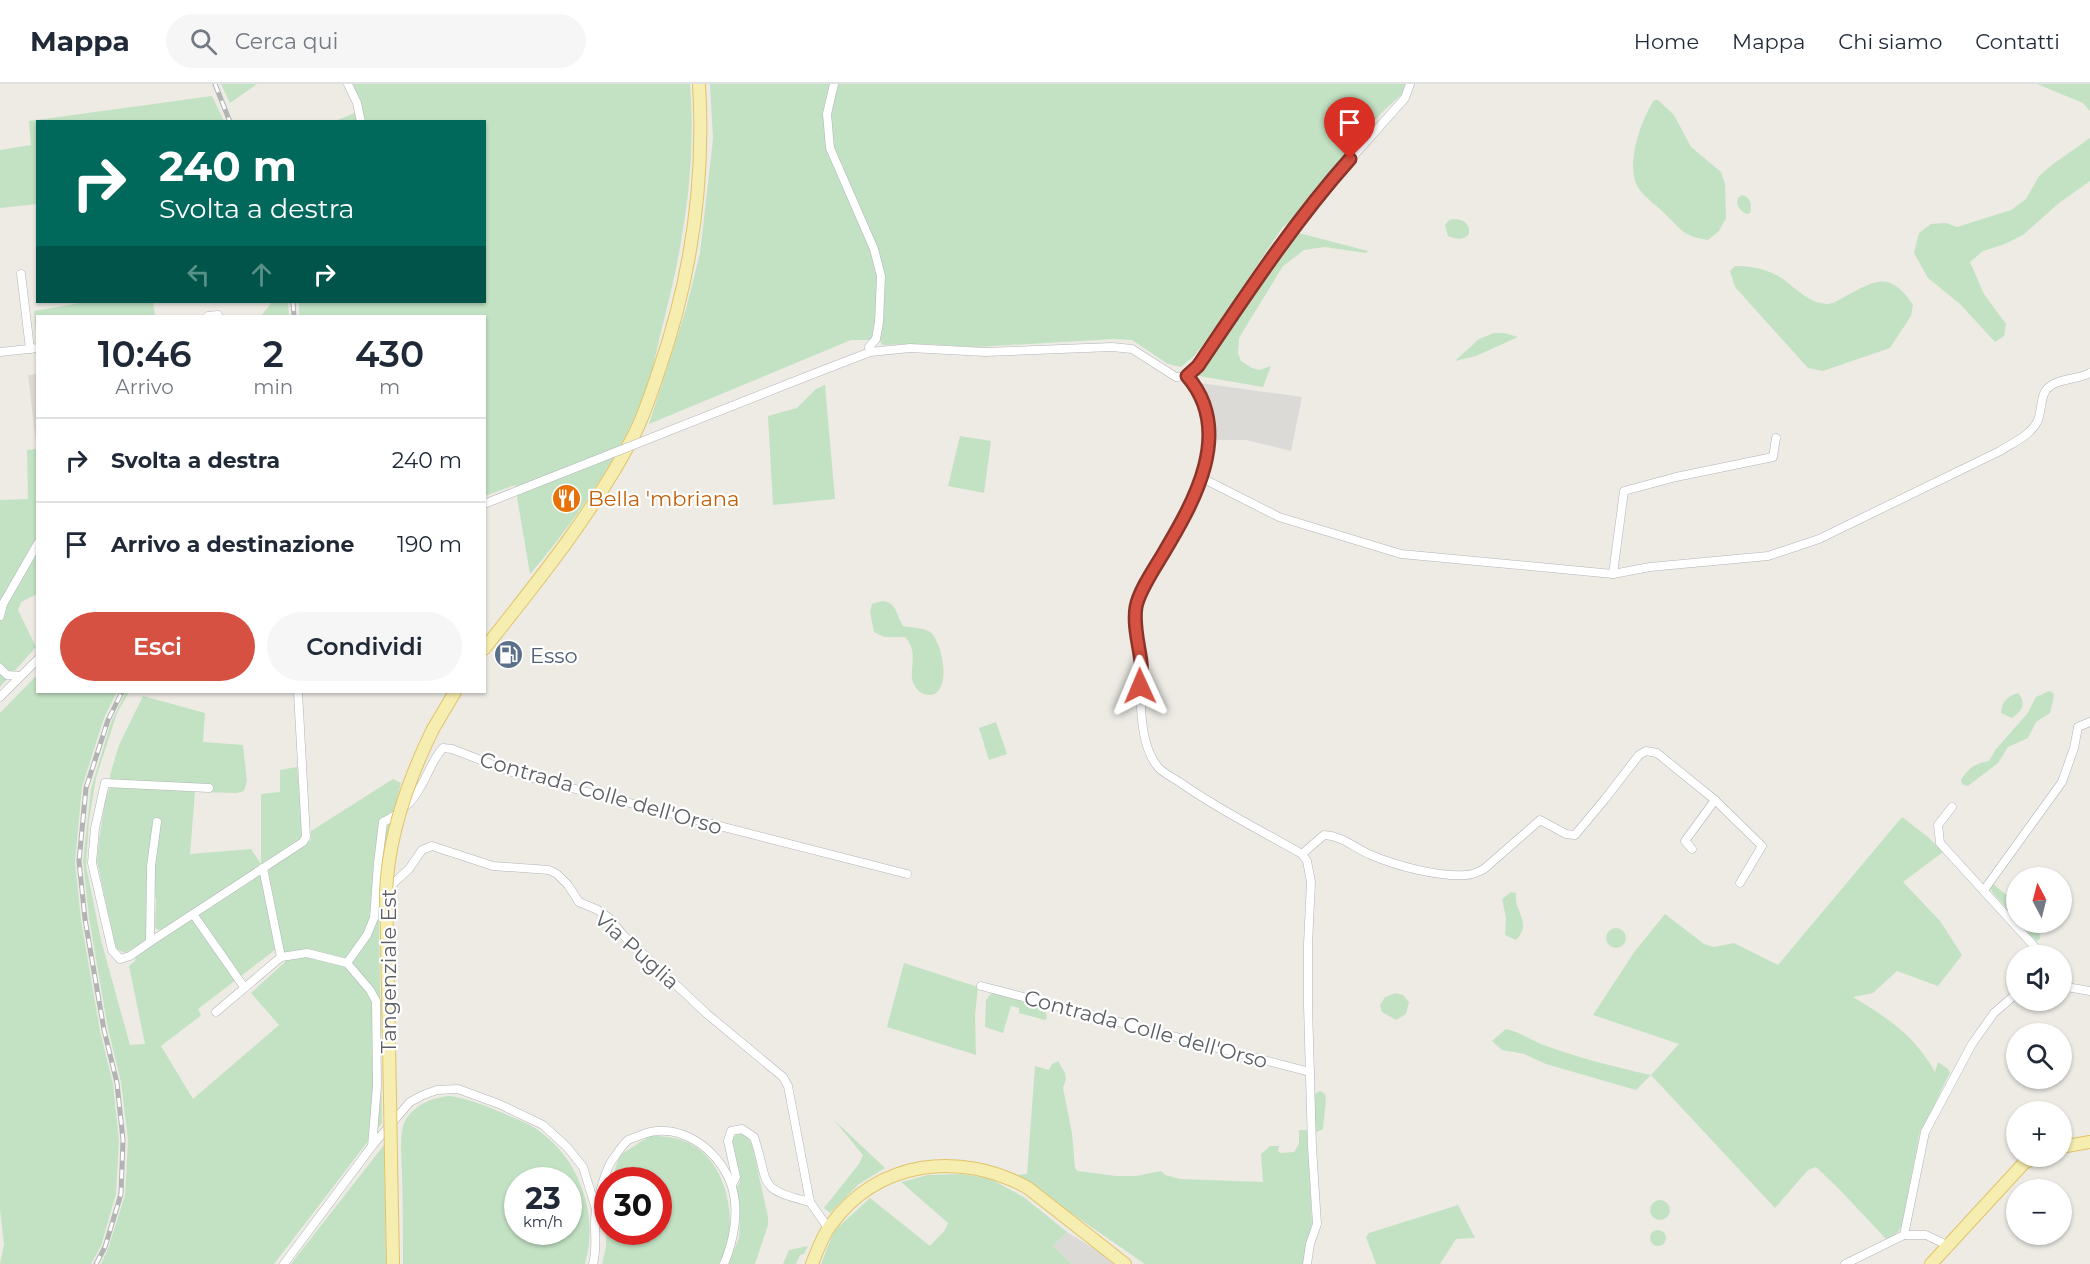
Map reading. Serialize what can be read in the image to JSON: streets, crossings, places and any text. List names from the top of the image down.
{
  "streets": {
    "main road": ["Tangenziale Est"],
    "street": ["Contrada Colle dell'Orso", "Via Puglia"]
  },
  "crossings": [
    ["Contrada Colle dell'Orso", "Via Puglia"]
  ],
  "places": {
    "restaurant": ["Bella 'mbriana"],
    "fuel station": ["Esso"]
  },
  "north": "top",
  "page": {
    "header": "Mappa",
    "search": "Cerca qui",
    "nav": [
      "Home",
      "Mappa",
      "Chi siamo",
      "Contatti"
    ],
    "turn": ["240 m", "Svolta a destra"],
    "eta": [
      "10:46",
      "Arrivo",
      "2",
      "min",
      "430",
      "m"
    ],
    "list": [
      {
        "name": "Svolta a destra",
        "value": "240 m"
      },
      {
        "name": "Arrivo a destinazione",
        "value": "190 m"
      }
    ],
    "buttons": ["Esci", "Condividi"],
    "map_buttons": ["+", "−"],
    "speed": "23 km/h",
    "limit": "30"
  }
}
